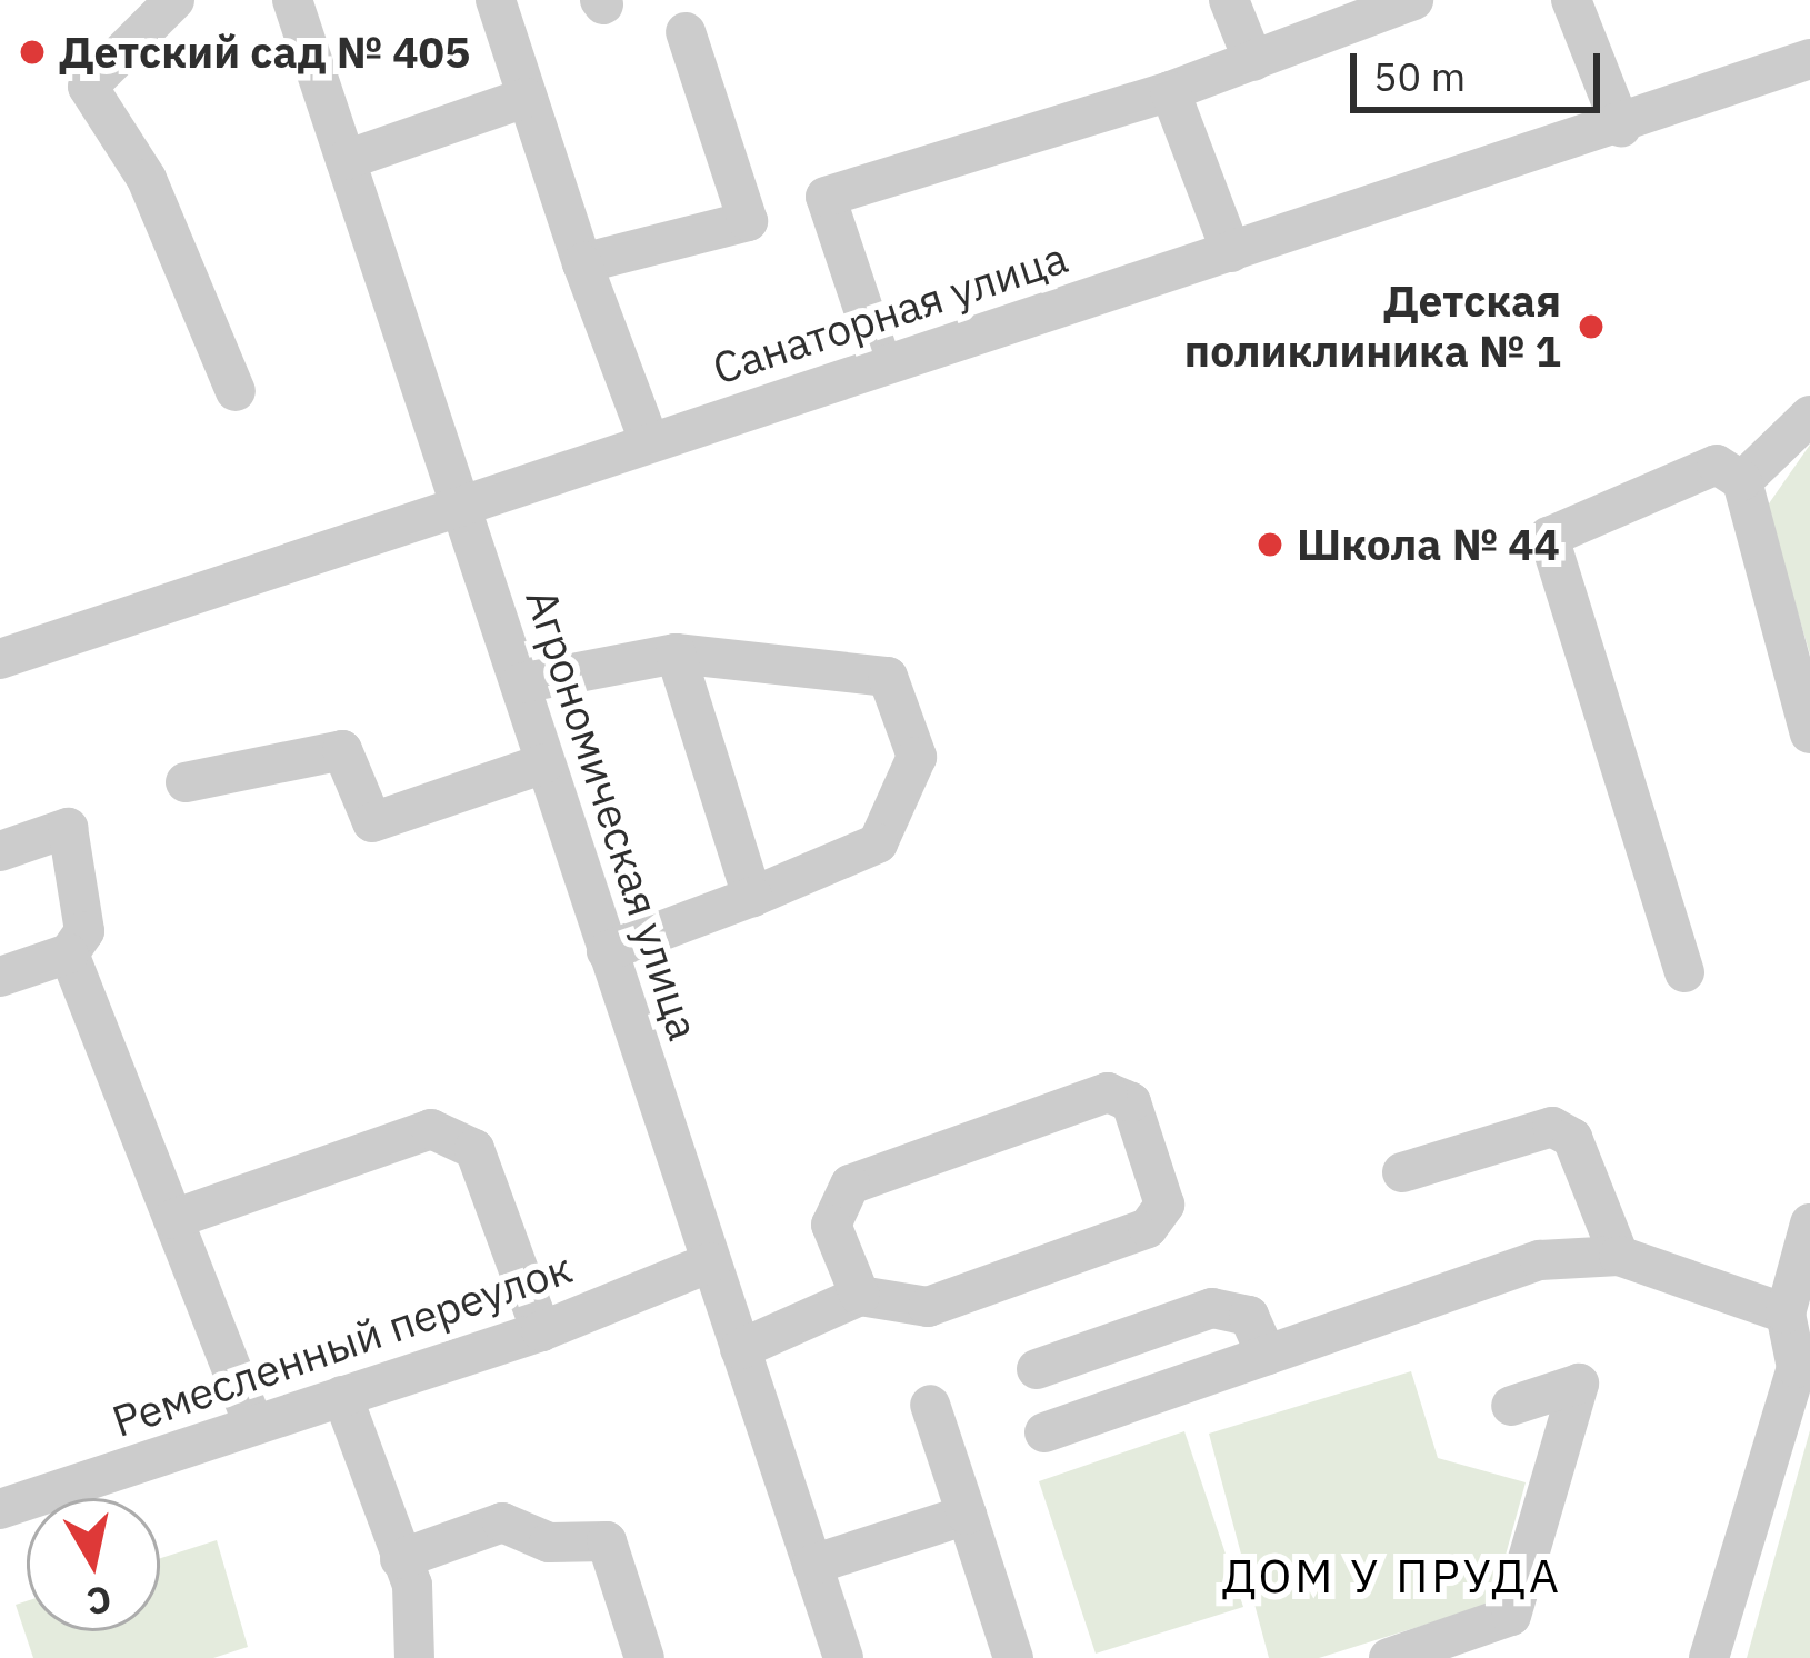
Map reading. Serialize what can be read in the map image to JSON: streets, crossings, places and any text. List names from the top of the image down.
{
  "streets": {
    "street": ["Санаторная улица", "Агрономическая улица", "Ремесленный переулок"]
  },
  "crossings": [
    ["Санаторная улица", "Агрономическая улица"],
    ["Агрономическая улица", "Ремесленный переулок"]
  ],
  "districts": ["ДОМ У ПРУДА"],
  "places": ["Детский сад № 405", "Детская поликлиника № 1", "Школа № 44"],
  "scale_bar": "50 m",
  "north": "bottom"
}
